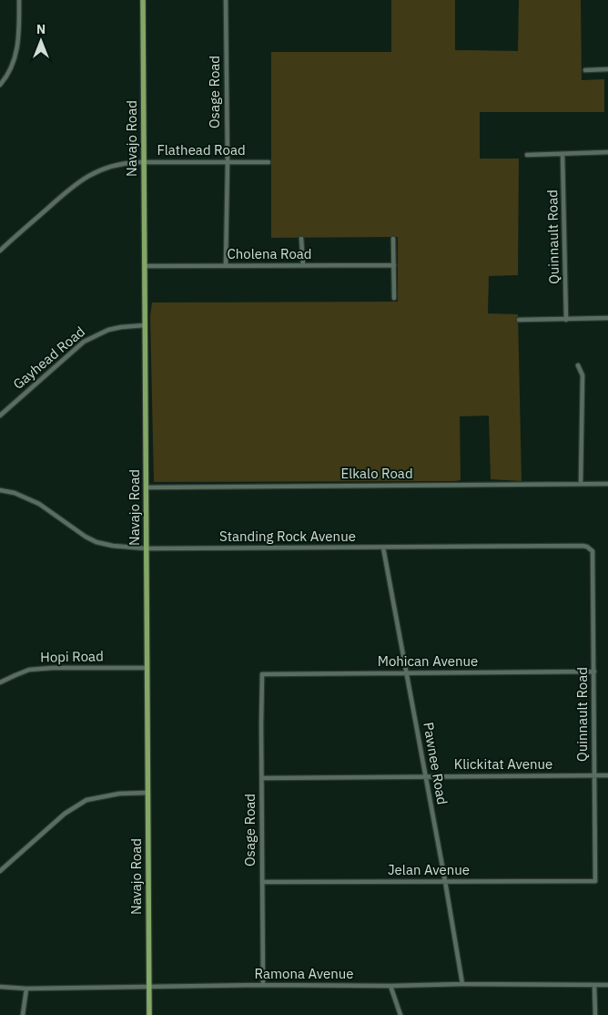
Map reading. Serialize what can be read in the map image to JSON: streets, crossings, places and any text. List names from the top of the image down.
{
  "streets": {
    "main road": ["Navajo Road"],
    "street": [
      "Osage Road",
      "Flathead Road",
      "Quinnault Road",
      "Cholena Road",
      "Gayhead Road",
      "Elkalo Road",
      "Standing Rock Avenue",
      "Hopi Road",
      "Mohican Avenue",
      "Pawnee Road",
      "Klickitat Avenue",
      "Jelan Avenue",
      "Ramona Avenue"
    ]
  },
  "crossings": [
    ["Osage Road", "Flathead Road"],
    ["Osage Road", "Cholena Road"],
    ["Osage Road", "Mohican Avenue"],
    ["Osage Road", "Klickitat Avenue"],
    ["Osage Road", "Jelan Avenue"],
    ["Osage Road", "Ramona Avenue"],
    ["Navajo Road", "Flathead Road"],
    ["Navajo Road", "Cholena Road"],
    ["Navajo Road", "Gayhead Road"],
    ["Navajo Road", "Elkalo Road"],
    ["Navajo Road", "Standing Rock Avenue"],
    ["Navajo Road", "Hopi Road"],
    ["Navajo Road", "Ramona Avenue"],
    ["Quinnault Road", "Standing Rock Avenue"],
    ["Quinnault Road", "Mohican Avenue"],
    ["Quinnault Road", "Klickitat Avenue"],
    ["Quinnault Road", "Jelan Avenue"],
    ["Standing Rock Avenue", "Pawnee Road"],
    ["Mohican Avenue", "Pawnee Road"],
    ["Pawnee Road", "Klickitat Avenue"],
    ["Pawnee Road", "Jelan Avenue"],
    ["Pawnee Road", "Ramona Avenue"]
  ],
  "north": "top"
}
